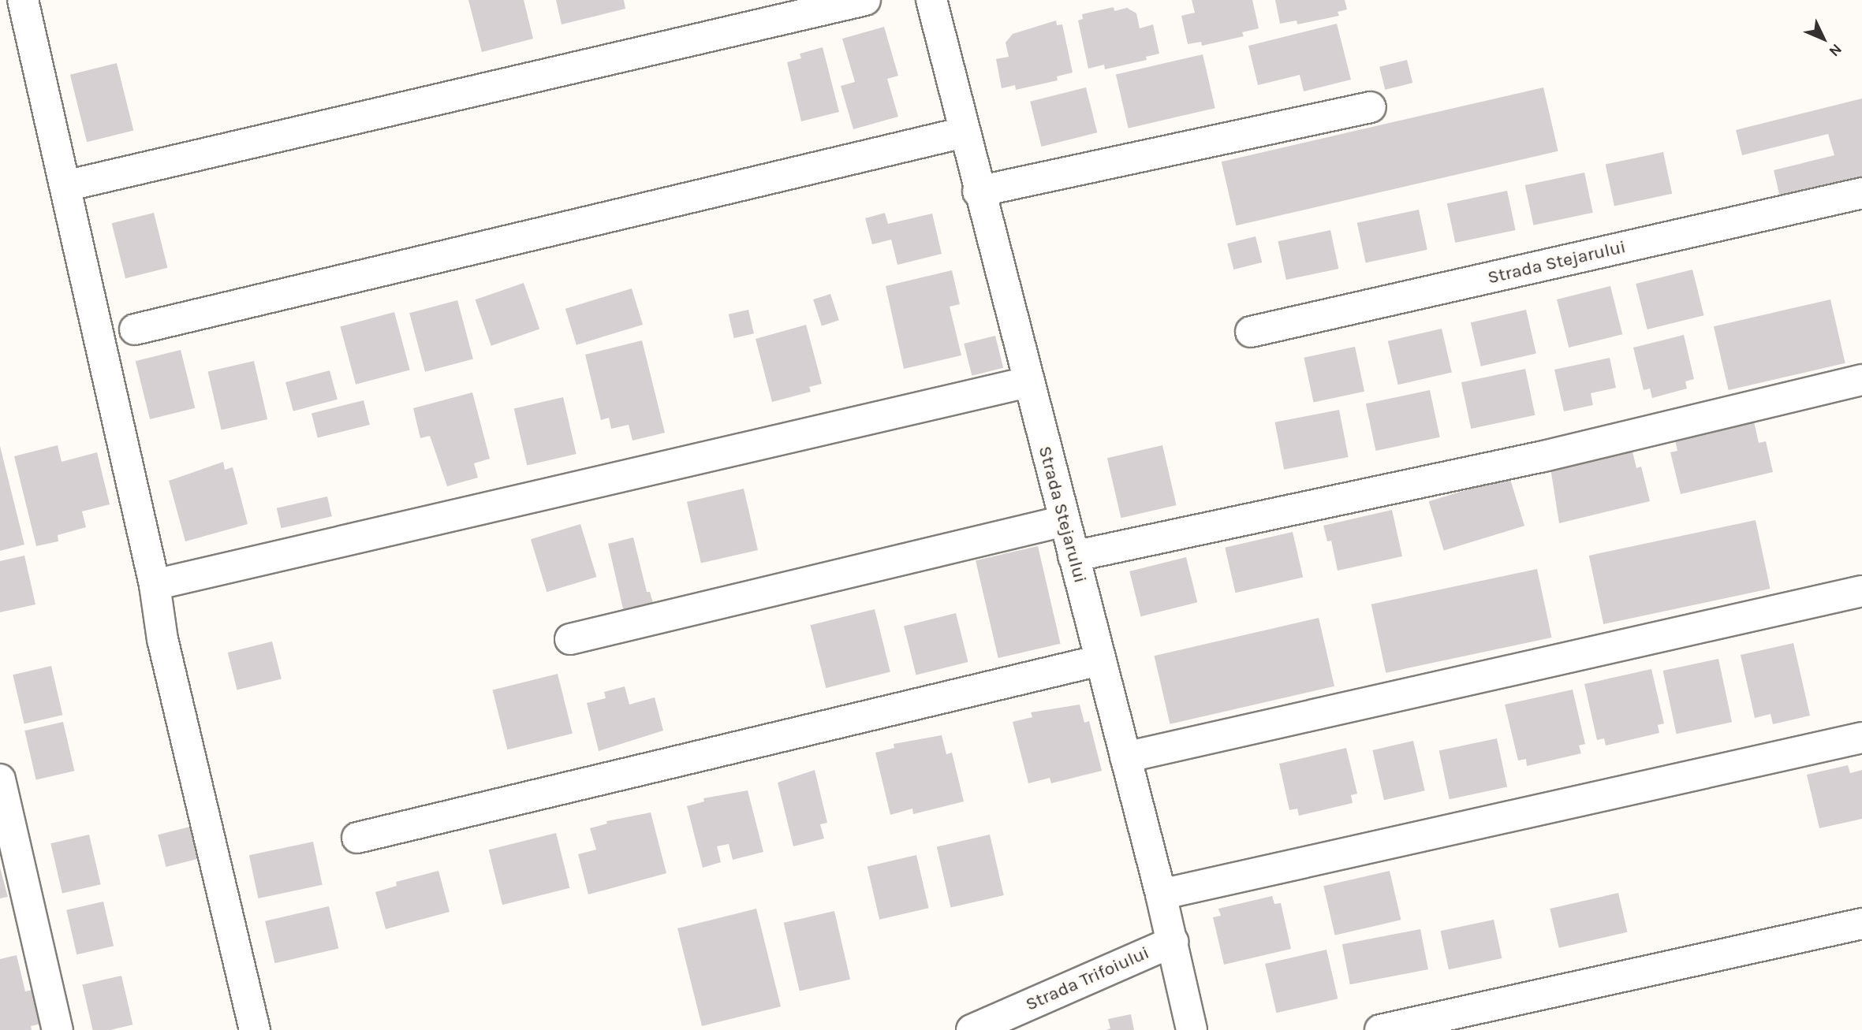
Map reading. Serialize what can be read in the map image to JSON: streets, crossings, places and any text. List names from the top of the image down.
{
  "streets": {
    "street": ["Strada Stejarului", "Strada Trifoiului"]
  },
  "crossings": [
    ["Strada Stejarului", "Strada Trifoiului"]
  ],
  "north": "bottom right"
}
